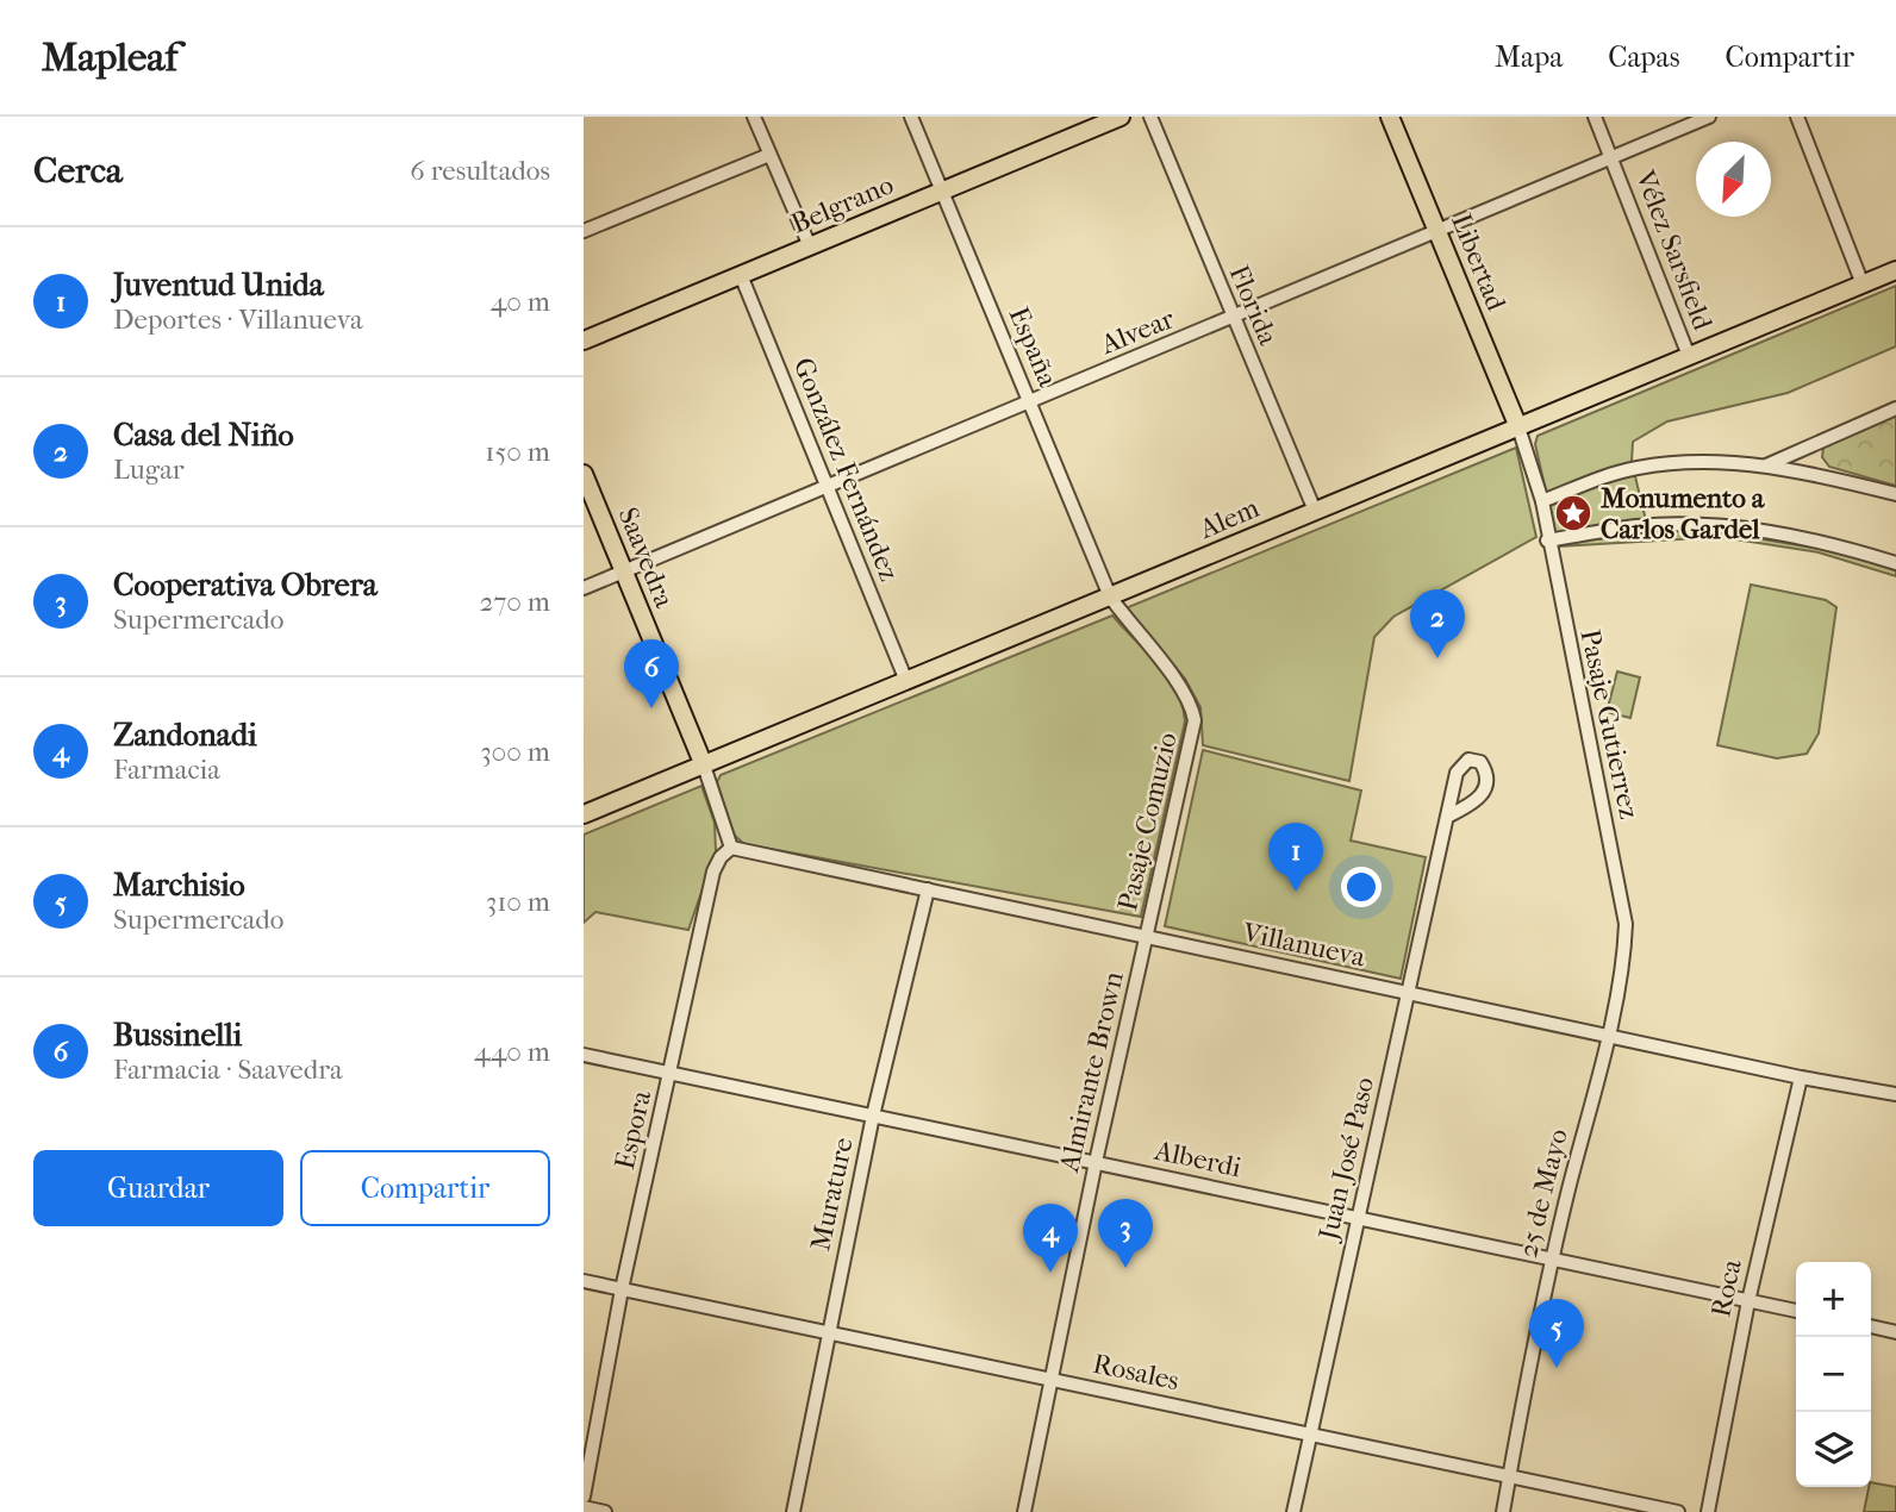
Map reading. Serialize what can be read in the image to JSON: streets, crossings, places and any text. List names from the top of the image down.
{
  "streets": {
    "main road": [
      "Belgrano",
      "Libertad",
      "Alem",
      "Saavedra"
    ],
    "street": [
      "Vélez Sarsfield",
      "Florida",
      "Alvear",
      "España",
      "González Fernández",
      "Pasaje Gutierrez",
      "Pasaje Comuzio",
      "Villanueva",
      "Almirante Brown",
      "Espora",
      "Alberdi",
      "Juan José Paso",
      "25 de Mayo",
      "Murature",
      "Roca",
      "Rosales"
    ]
  },
  "crossings": [
    ["Belgrano", "España"],
    ["Belgrano", "González Fernández"],
    ["Vélez Sarsfield", "Alvear"],
    ["Vélez Sarsfield", "Alem"],
    ["Libertad", "Alvear"],
    ["Libertad", "Alem"],
    ["Libertad", "Pasaje Gutierrez"],
    ["Florida", "Alvear"],
    ["Florida", "Alem"],
    ["Alvear", "España"],
    ["Alvear", "González Fernández"],
    ["Alvear", "Saavedra"],
    ["España", "Alem"],
    ["España", "Pasaje Comuzio"],
    ["González Fernández", "Alem"],
    ["Alem", "Saavedra"],
    ["Alem", "Pasaje Gutierrez"],
    ["Alem", "Pasaje Comuzio"],
    ["Saavedra", "Villanueva"],
    ["Saavedra", "Espora"],
    ["Pasaje Gutierrez", "Villanueva"],
    ["Pasaje Gutierrez", "25 de Mayo"],
    ["Pasaje Comuzio", "Villanueva"],
    ["Pasaje Comuzio", "Almirante Brown"],
    ["Villanueva", "Almirante Brown"],
    ["Villanueva", "Espora"],
    ["Villanueva", "Juan José Paso"],
    ["Villanueva", "25 de Mayo"],
    ["Villanueva", "Murature"],
    ["Villanueva", "Roca"],
    ["Almirante Brown", "Alberdi"],
    ["Almirante Brown", "Rosales"],
    ["Espora", "Alberdi"],
    ["Espora", "Rosales"],
    ["Alberdi", "Juan José Paso"],
    ["Alberdi", "25 de Mayo"],
    ["Alberdi", "Murature"],
    ["Alberdi", "Roca"],
    ["Juan José Paso", "Rosales"],
    ["25 de Mayo", "Rosales"],
    ["Murature", "Rosales"]
  ],
  "places": {
    "place": ["Monumento a Carlos Gardel"]
  },
  "north": "bottom left",
  "page": {
    "header": "Mapleaf",
    "nav": ["Mapa", "Capas", "Compartir"],
    "heading": ["Cerca", "6 resultados"],
    "list": [
      {
        "mark": "1",
        "name": "Juventud Unida",
        "note": "Deportes · Villanueva",
        "value": "40 m"
      },
      {
        "mark": "2",
        "name": "Casa del Niño",
        "note": "Lugar",
        "value": "150 m"
      },
      {
        "mark": "3",
        "name": "Cooperativa Obrera",
        "note": "Supermercado",
        "value": "270 m"
      },
      {
        "mark": "4",
        "name": "Zandonadi",
        "note": "Farmacia",
        "value": "300 m"
      },
      {
        "mark": "5",
        "name": "Marchisio",
        "note": "Supermercado",
        "value": "310 m"
      },
      {
        "mark": "6",
        "name": "Bussinelli",
        "note": "Farmacia · Saavedra",
        "value": "440 m"
      }
    ],
    "pins": [
      "2",
      "6",
      "1",
      "3",
      "4",
      "5"
    ],
    "buttons": ["Guardar", "Compartir"],
    "map_buttons": ["+", "−"]
  }
}
